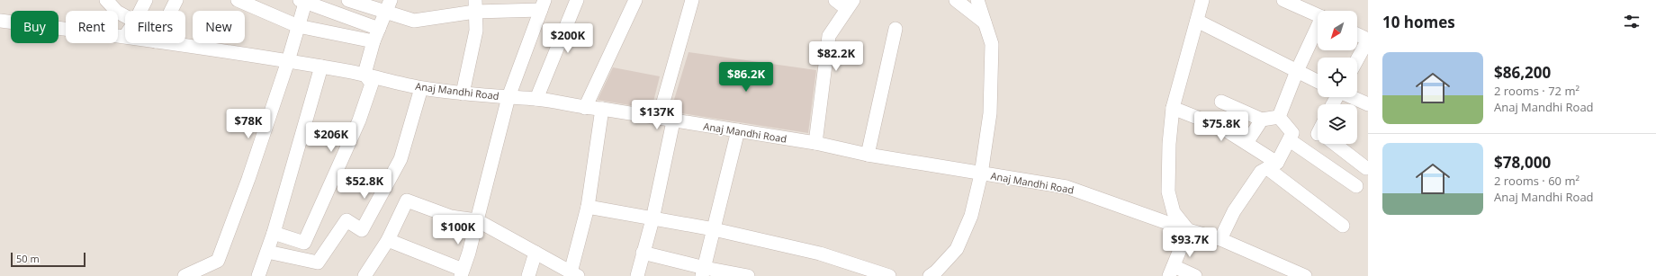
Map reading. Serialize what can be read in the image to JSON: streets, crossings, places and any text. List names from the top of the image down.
{
  "streets": {
    "street": ["Anaj Mandhi Road"]
  },
  "scale_bar": "50 m",
  "north": "bottom left",
  "page": {
    "heading": "10 homes",
    "chip": [
      "Buy",
      "Rent",
      "Filters",
      "New"
    ],
    "price": [
      "$200K",
      "$82.2K",
      "$86.2K",
      "$137K",
      "$78K",
      "$75.8K",
      "$206K",
      "$52.8K",
      "$100K",
      "$93.7K"
    ],
    "list": [
      {
        "name": "$86,200",
        "note": "2 rooms · 72 m² · Anaj Mandhi Road"
      },
      {
        "name": "$78,000",
        "note": "2 rooms · 60 m² · Anaj Mandhi Road"
      }
    ],
    "scale": "50 m"
  }
}
